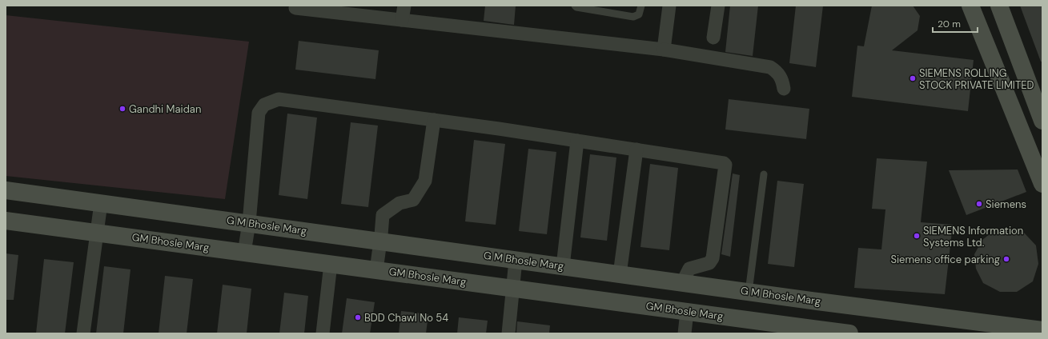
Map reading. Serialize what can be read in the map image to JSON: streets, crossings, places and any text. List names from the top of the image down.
{
  "streets": {
    "main road": ["G M Bhosle Marg", "GM Bhosle Marg"]
  },
  "places": [
    "SIEMENS ROLLING STOCK PRIVATE LIMITED",
    "Gandhi Maidan",
    "Siemens",
    "SIEMENS Information Systems Ltd.",
    "Siemens office parking",
    "BDD Chawl No 54"
  ],
  "scale_bar": "20 m"
}
